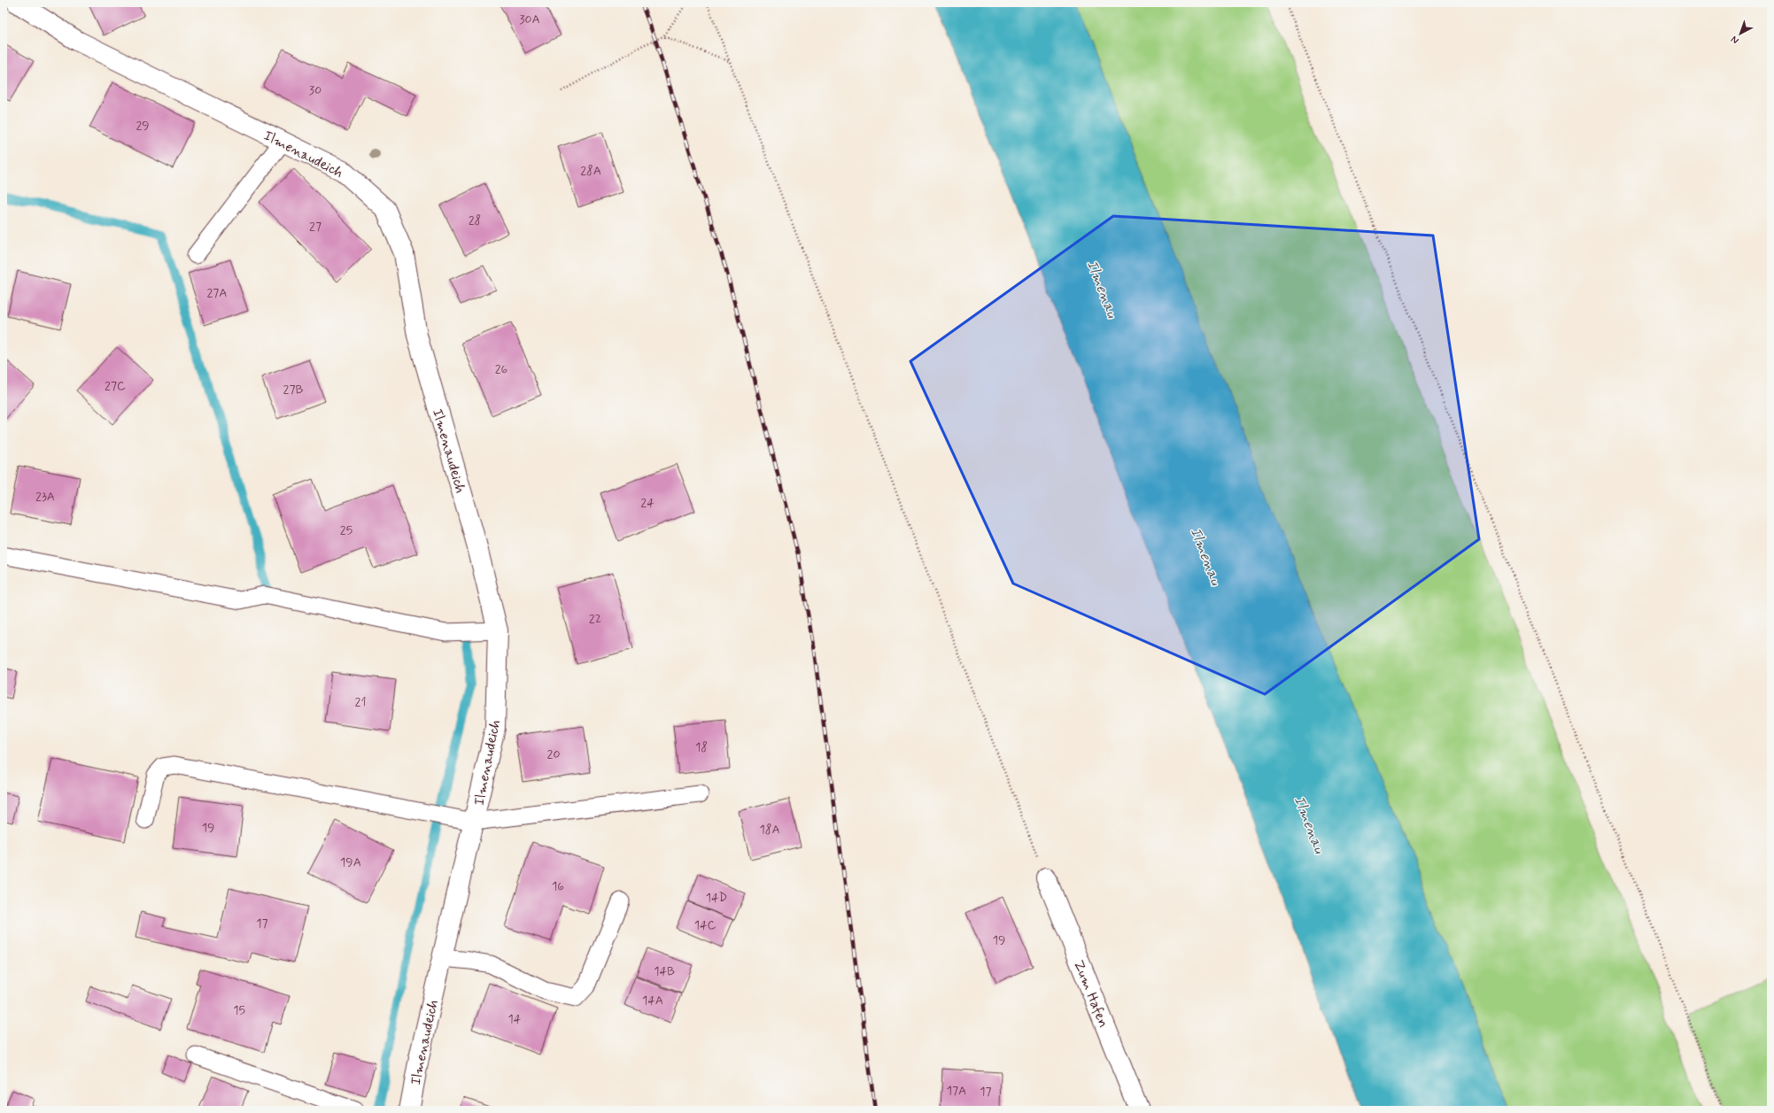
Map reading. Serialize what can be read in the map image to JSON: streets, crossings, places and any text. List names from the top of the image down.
{
  "streets": {
    "street": ["Ilmenaudeich", "Zum Hafen"]
  },
  "water": ["Ilmenau"],
  "house_numbers": [
    "30A",
    "30",
    "29",
    "28A",
    "28",
    "27",
    "27A",
    "26",
    "27C",
    "27B",
    "23A",
    "24",
    "25",
    "22",
    "21",
    "18",
    "20",
    "19",
    "18A",
    "19A",
    "16",
    "14D",
    "17",
    "14C",
    "19",
    "14B",
    "14A",
    "15",
    "14",
    "17A",
    "17"
  ],
  "north": "bottom left"
}
